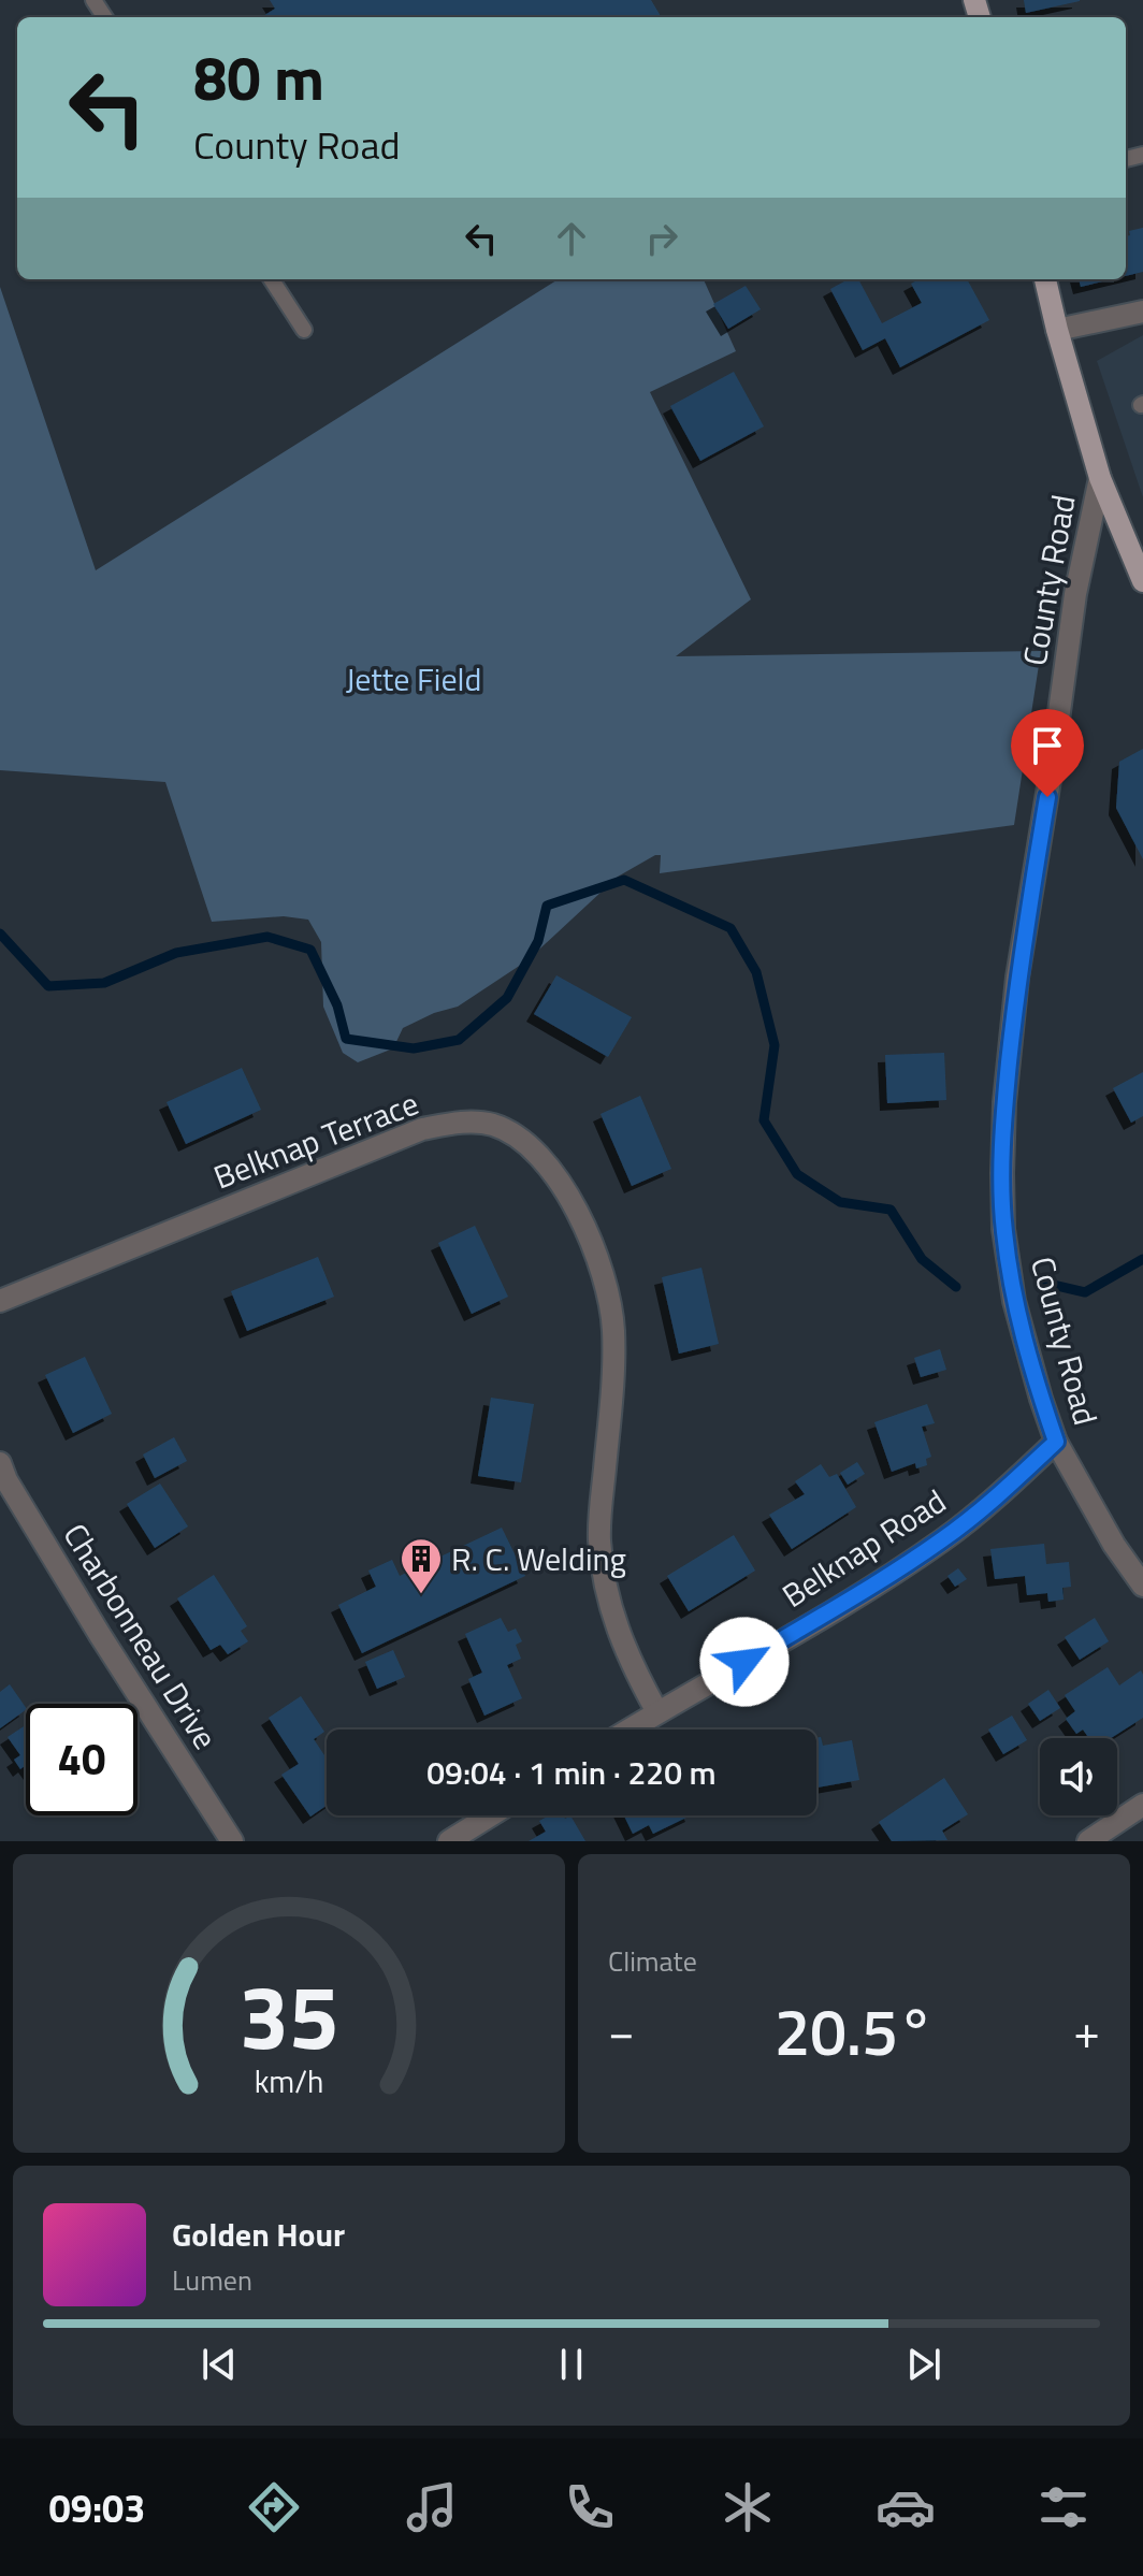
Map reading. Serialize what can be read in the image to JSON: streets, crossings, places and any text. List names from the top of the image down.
{
  "streets": {
    "street": [
      "County Road",
      "Belknap Terrace",
      "Belknap Road",
      "Charbonneau Drive"
    ]
  },
  "crossings": [
    ["County Road", "Belknap Road"],
    ["Belknap Terrace", "Belknap Road"]
  ],
  "parks": ["Jette Field"],
  "places": {
    "building": ["R. C. Welding"]
  },
  "page": {
    "turn": ["80 m", "County Road"],
    "limit": "40",
    "trip": "09:04 · 1 min · 220 m",
    "tile": "Climate",
    "heat": ["−", "20.5°", "+"],
    "song": ["Golden Hour", "Lumen"],
    "tabs": "09:03",
    "gauge": ["35", "km/h"]
  }
}
